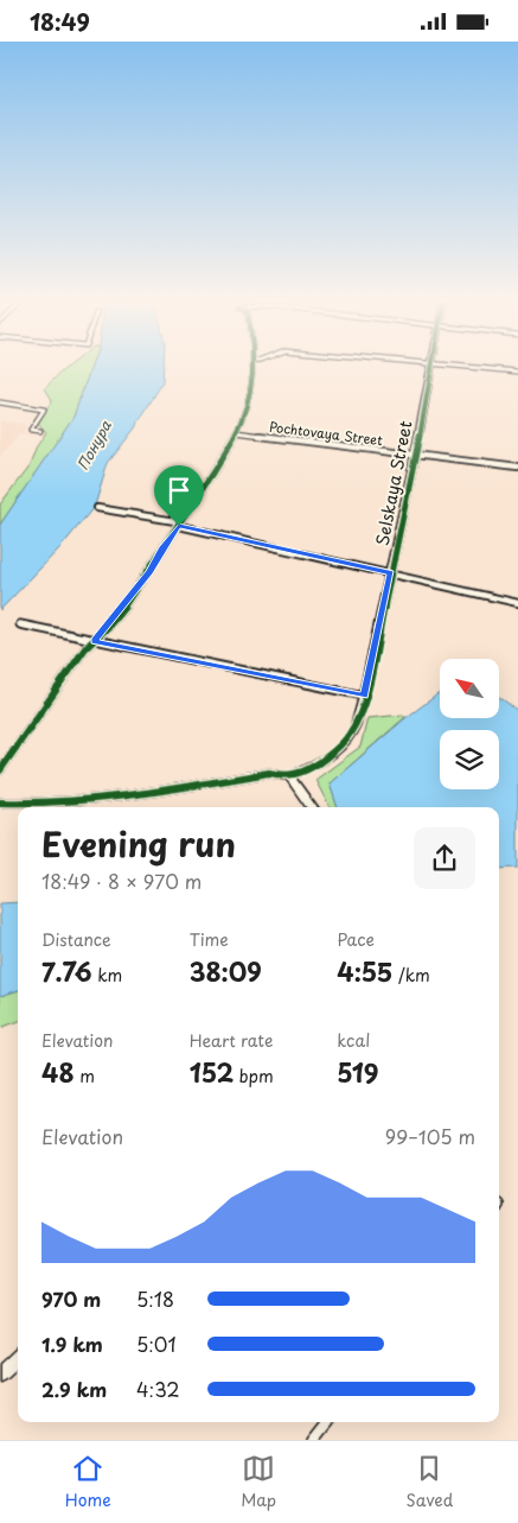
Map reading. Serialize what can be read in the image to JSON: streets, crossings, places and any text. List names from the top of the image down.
{
  "streets": {
    "street": ["Pochtovaya Street", "Selskaya Street"]
  },
  "crossings": [
    ["Pochtovaya Street", "Selskaya Street"]
  ],
  "water": ["Понура"],
  "north": "top left",
  "page": {
    "status": "18:49",
    "heading": ["Evening run", "18:49 · 8 × 970 m"],
    "stats": [
      ["Distance", "7.76 km"],
      ["Time", "38:09"],
      ["Pace", "4:55 /km"],
      ["Elevation", "48 m"],
      ["Heart rate", "152 bpm"],
      ["kcal", "519"]
    ],
    "chart": ["Elevation", "99–105 m"],
    "list": [
      {
        "name": "970 m",
        "note": "5:18"
      },
      {
        "name": "1.9 km",
        "note": "5:01"
      },
      {
        "name": "2.9 km",
        "note": "4:32"
      }
    ],
    "tabs": ["Home", "Map", "Saved"]
  }
}
